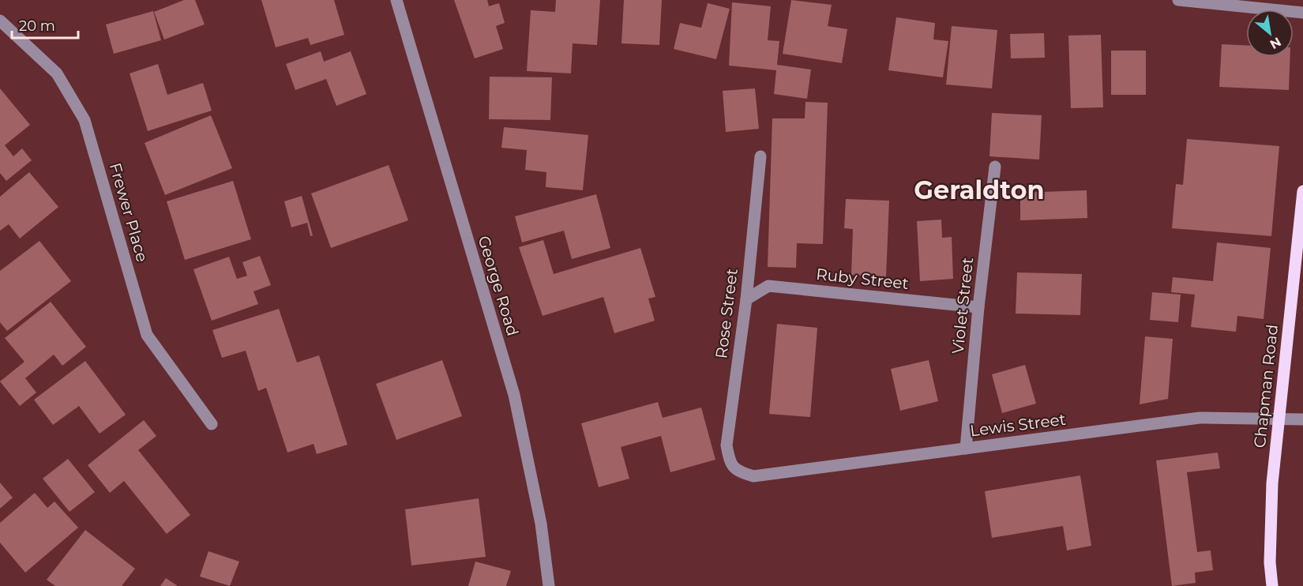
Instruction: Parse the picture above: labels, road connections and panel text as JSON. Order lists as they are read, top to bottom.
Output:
{
  "streets": {
    "main road": ["Chapman Road"],
    "street": [
      "Frewer Place",
      "Ruby Street",
      "George Road",
      "Violet Street",
      "Rose Street",
      "Lewis Street"
    ]
  },
  "crossings": [
    ["Ruby Street", "Violet Street"],
    ["Ruby Street", "Rose Street"],
    ["Violet Street", "Lewis Street"],
    ["Rose Street", "Lewis Street"],
    ["Chapman Road", "Lewis Street"]
  ],
  "districts": ["Geraldton"],
  "scale_bar": "20 m",
  "north": "bottom right"
}
